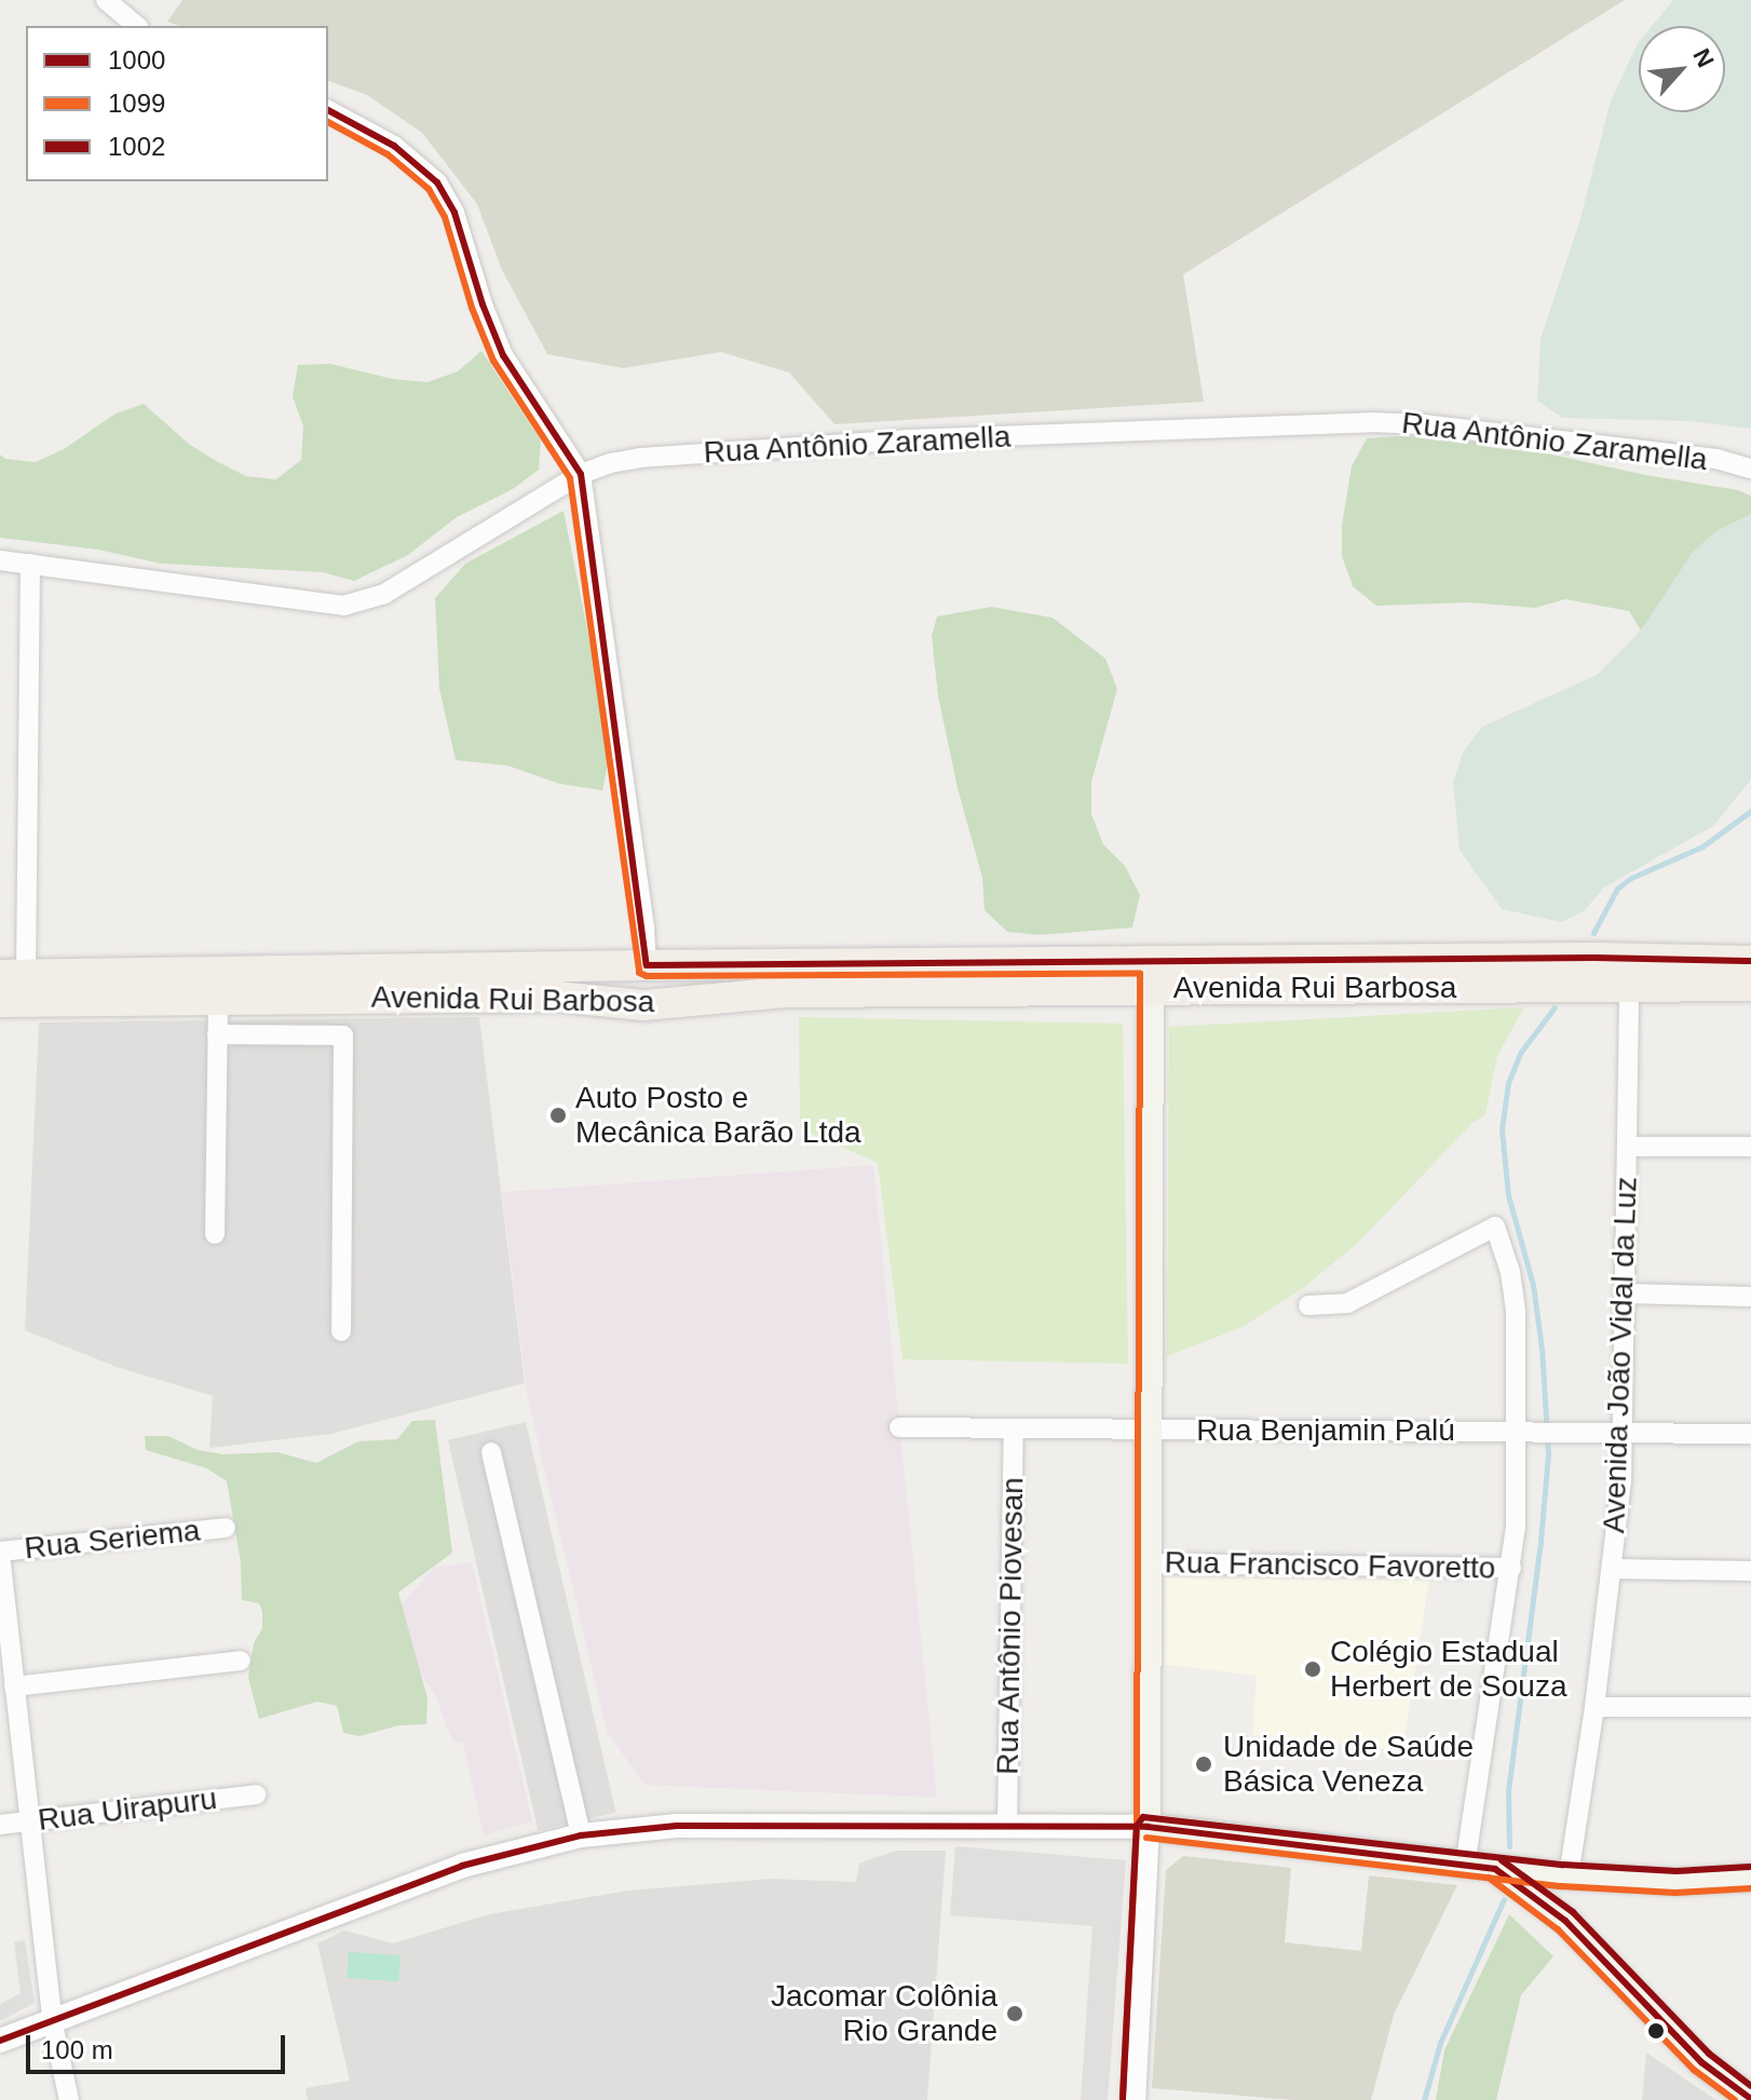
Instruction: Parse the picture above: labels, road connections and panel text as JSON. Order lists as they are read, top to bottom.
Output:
{
  "streets": {
    "main road": ["Avenida Rui Barbosa"],
    "street": [
      "Rua Antônio Zaramella",
      "Avenida João Vidal da Luz",
      "Rua Benjamin Palú",
      "Rua Seriema",
      "Rua Francisco Favoretto",
      "Rua Antônio Piovesan",
      "Rua Uirapuru"
    ]
  },
  "crossings": [
    ["Avenida Rui Barbosa", "Avenida João Vidal da Luz"],
    ["Avenida João Vidal da Luz", "Rua Benjamin Palú"],
    ["Rua Benjamin Palú", "Rua Antônio Piovesan"]
  ],
  "places": [
    "Auto Posto e Mecânica Barão Ltda",
    "Colégio Estadual Herbert de Souza",
    "Unidade de Saúde Básica Veneza",
    "Jacomar Colônia Rio Grande"
  ],
  "lines": ["transit line 1000", "transit line 1099", "transit line 1002"],
  "legend": ["1000", "1099", "1002"],
  "scale_bar": "100 m",
  "north": "top right"
}
